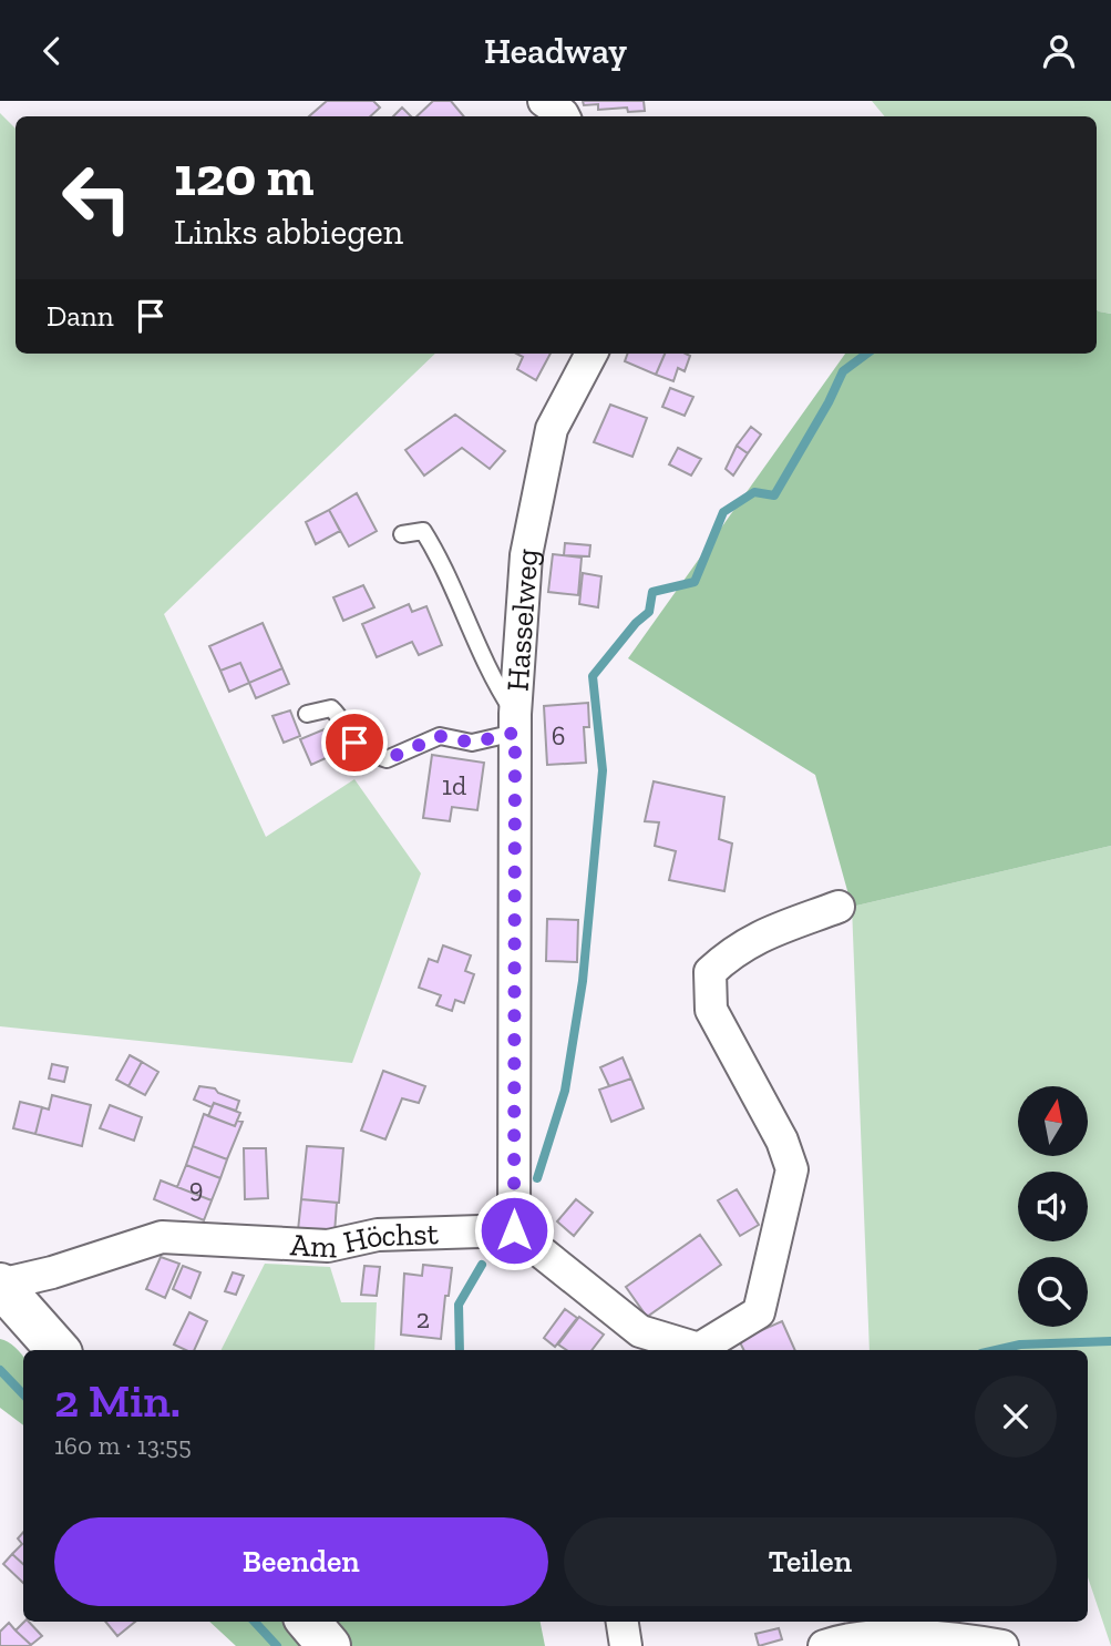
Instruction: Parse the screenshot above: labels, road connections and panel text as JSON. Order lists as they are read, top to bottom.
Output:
{
  "streets": {
    "street": ["Hasselweg", "Am Höchst"]
  },
  "crossings": [
    ["Hasselweg", "Am Höchst"]
  ],
  "house_numbers": [
    "6",
    "1d",
    "9",
    "2"
  ],
  "north": "top",
  "page": {
    "header": "Headway",
    "turn": ["120 m", "Links abbiegen"],
    "then": "Dann",
    "heading": ["2 Min.", "160 m · 13:55"],
    "buttons": ["Beenden", "Teilen"]
  }
}
